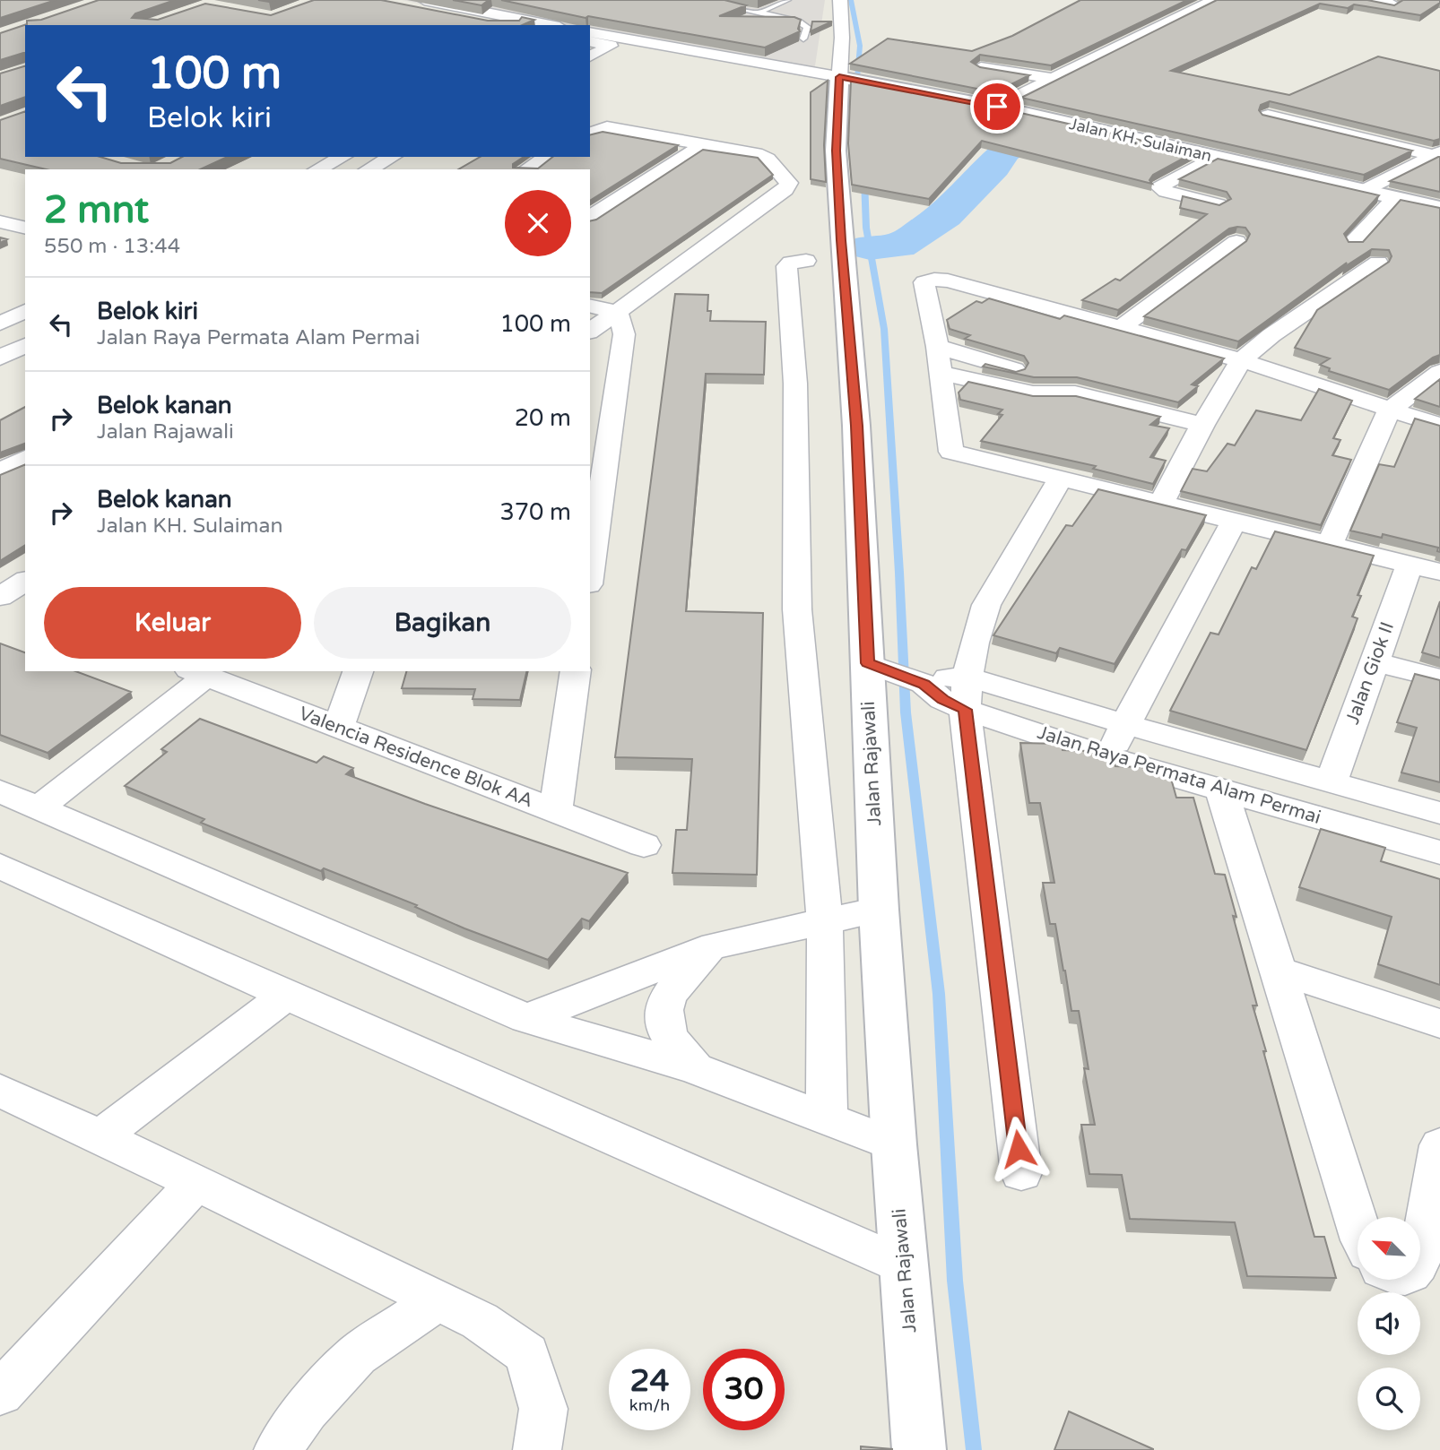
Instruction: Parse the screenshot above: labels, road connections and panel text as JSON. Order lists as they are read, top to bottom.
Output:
{
  "streets": {
    "street": [
      "Jalan KH. Sulaiman",
      "Jalan Giok II",
      "Valencia Residence Blok AA",
      "Jalan Rajawali",
      "Jalan Raya Permata Alam Permai"
    ]
  },
  "crossings": [
    ["Jalan KH. Sulaiman", "Jalan Rajawali"],
    ["Jalan Giok II", "Jalan Raya Permata Alam Permai"],
    ["Jalan Rajawali", "Jalan Raya Permata Alam Permai"]
  ],
  "north": "top left",
  "page": {
    "turn": ["100 m", "Belok kiri"],
    "heading": ["2 mnt", "550 m · 13:44"],
    "list": [
      {
        "name": "Belok kiri",
        "note": "Jalan Raya Permata Alam Permai",
        "value": "100 m"
      },
      {
        "name": "Belok kanan",
        "note": "Jalan Rajawali",
        "value": "20 m"
      },
      {
        "name": "Belok kanan",
        "note": "Jalan KH. Sulaiman",
        "value": "370 m"
      }
    ],
    "buttons": ["Keluar", "Bagikan"],
    "speed": "24 km/h",
    "limit": "30"
  }
}
